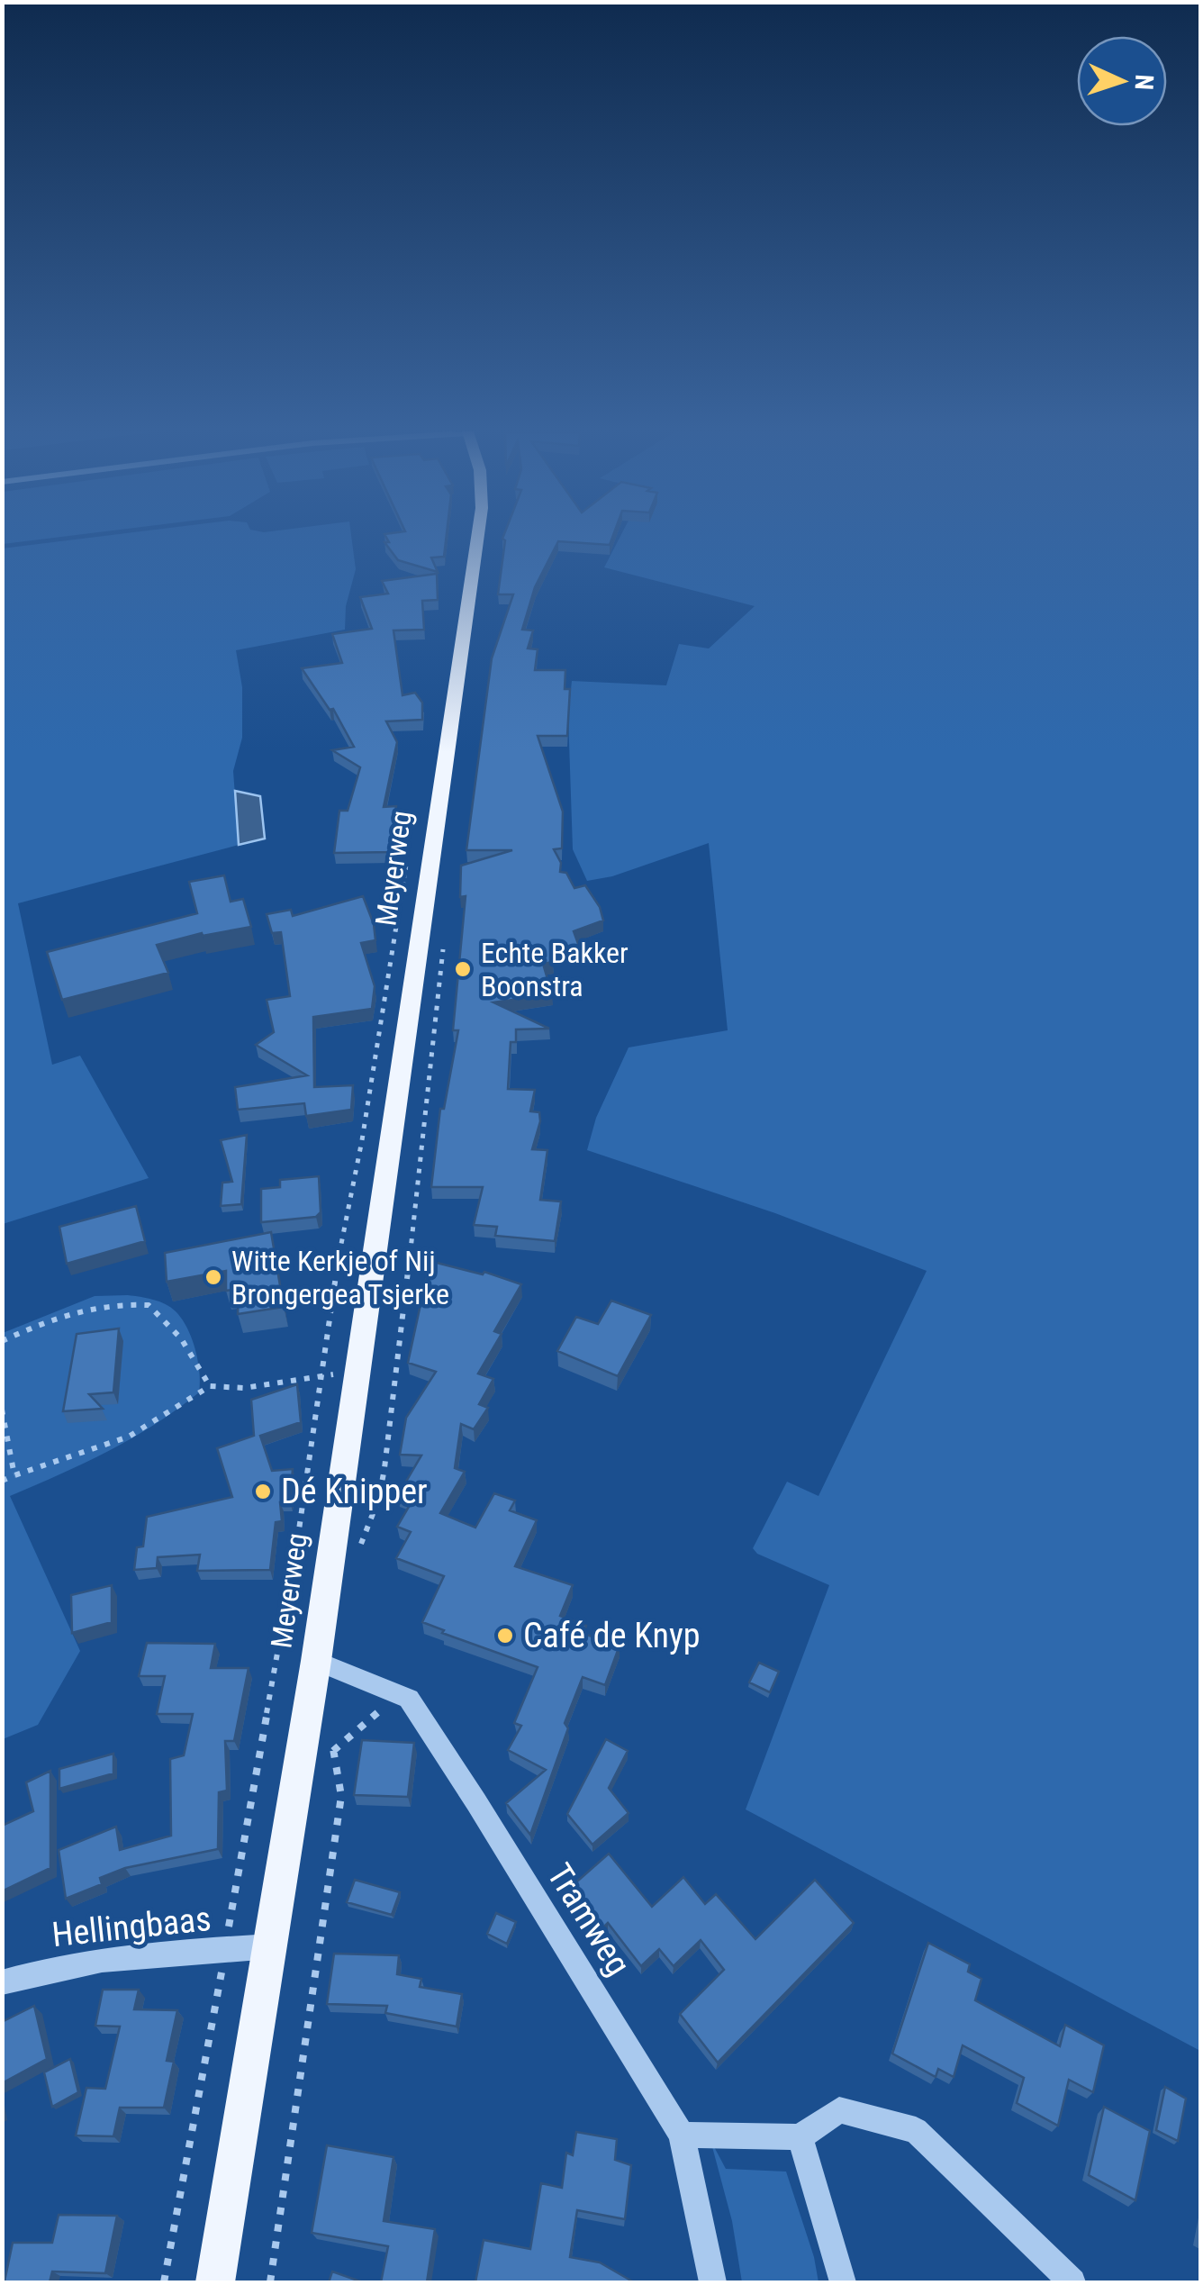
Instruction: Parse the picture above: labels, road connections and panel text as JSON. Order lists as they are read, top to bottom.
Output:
{
  "streets": {
    "main road": ["Meyerweg"],
    "street": ["Tramweg", "Hellingbaas"]
  },
  "crossings": [
    ["Meyerweg", "Tramweg"],
    ["Meyerweg", "Hellingbaas"]
  ],
  "places": [
    "Echte Bakker Boonstra",
    "Witte Kerkje of Nij Brongergea Tsjerke",
    "Dé Knipper",
    "Café de Knyp"
  ],
  "north": "right"
}
